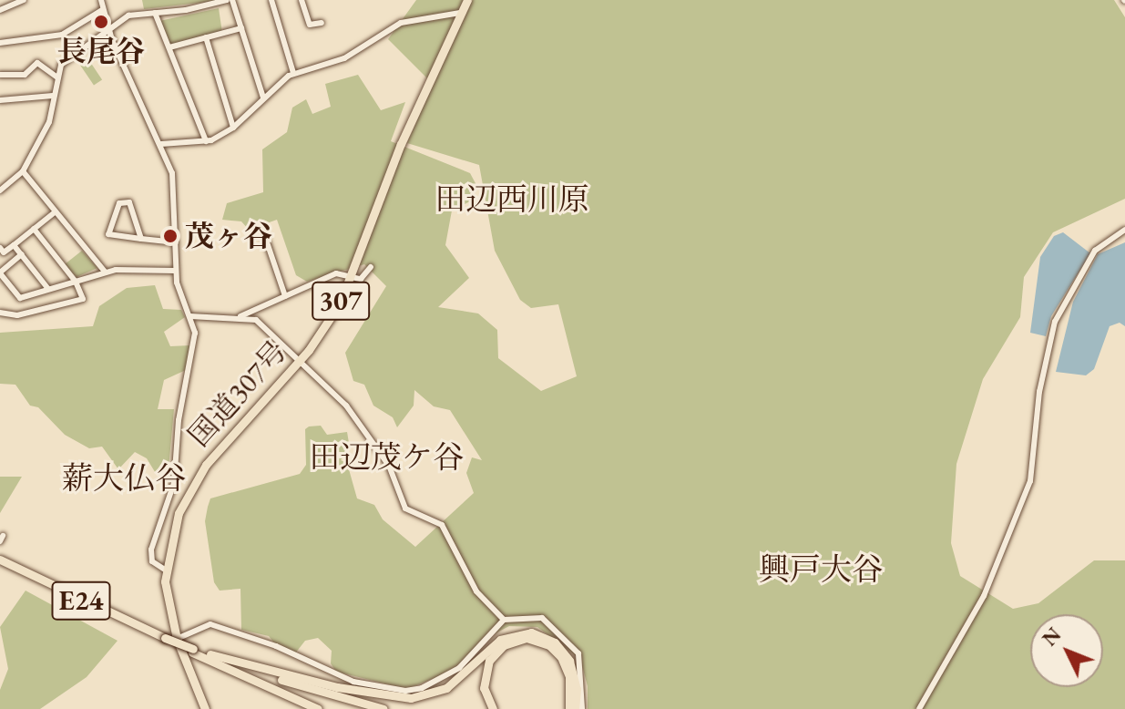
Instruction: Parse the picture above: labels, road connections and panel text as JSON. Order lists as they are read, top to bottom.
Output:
{
  "streets": {
    "highway": ["307", "国道307号", "E24"]
  },
  "districts": [
    "田辺西川原",
    "田辺茂ケ谷",
    "薪大仏谷",
    "興戸大谷"
  ],
  "places": ["長尾谷", "茂ヶ谷"],
  "north": "top left"
}
